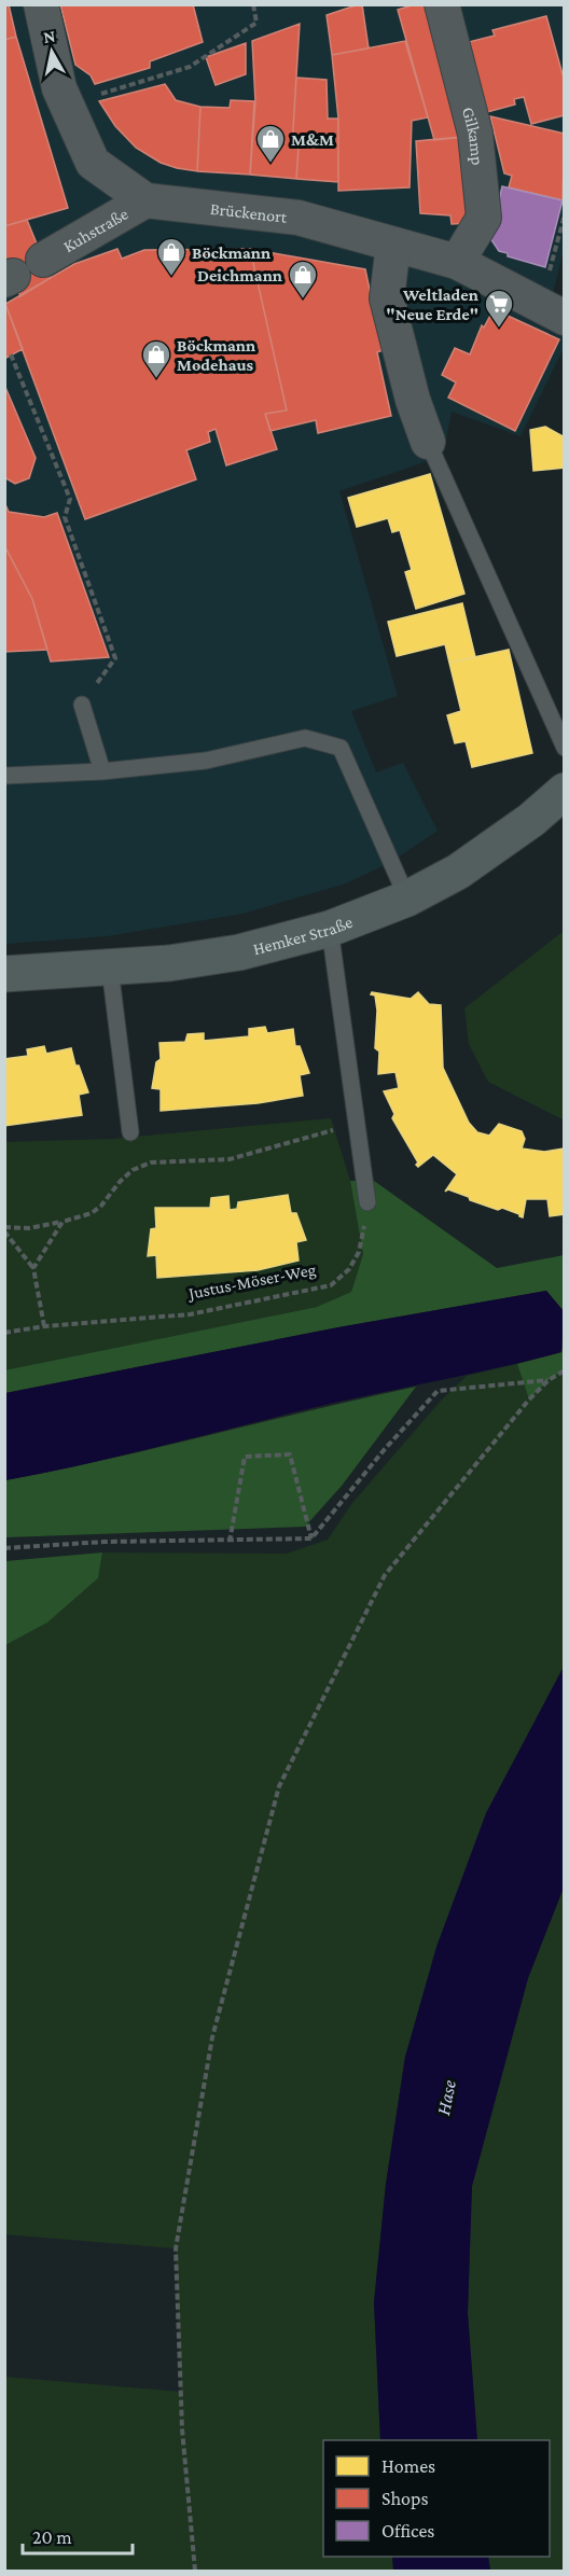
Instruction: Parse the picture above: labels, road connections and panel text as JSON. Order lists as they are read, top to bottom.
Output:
{
  "streets": {
    "main road": ["Hemker Straße"],
    "street": ["Gilkamp", "Brückenort", "Kuhstraße"],
    "path": ["Justus-Möser-Weg"]
  },
  "crossings": [
    ["Gilkamp", "Brückenort"],
    ["Brückenort", "Kuhstraße"]
  ],
  "water": ["Hase"],
  "places": {
    "shop": [
      "M&M",
      "Böckmann",
      "Deichmann",
      "Böckmann Modehaus"
    ],
    "supermarket": ["Weltladen \"Neue Erde\""]
  },
  "legend": ["Homes", "Shops", "Offices"],
  "scale_bar": "20 m",
  "north": "top"
}
